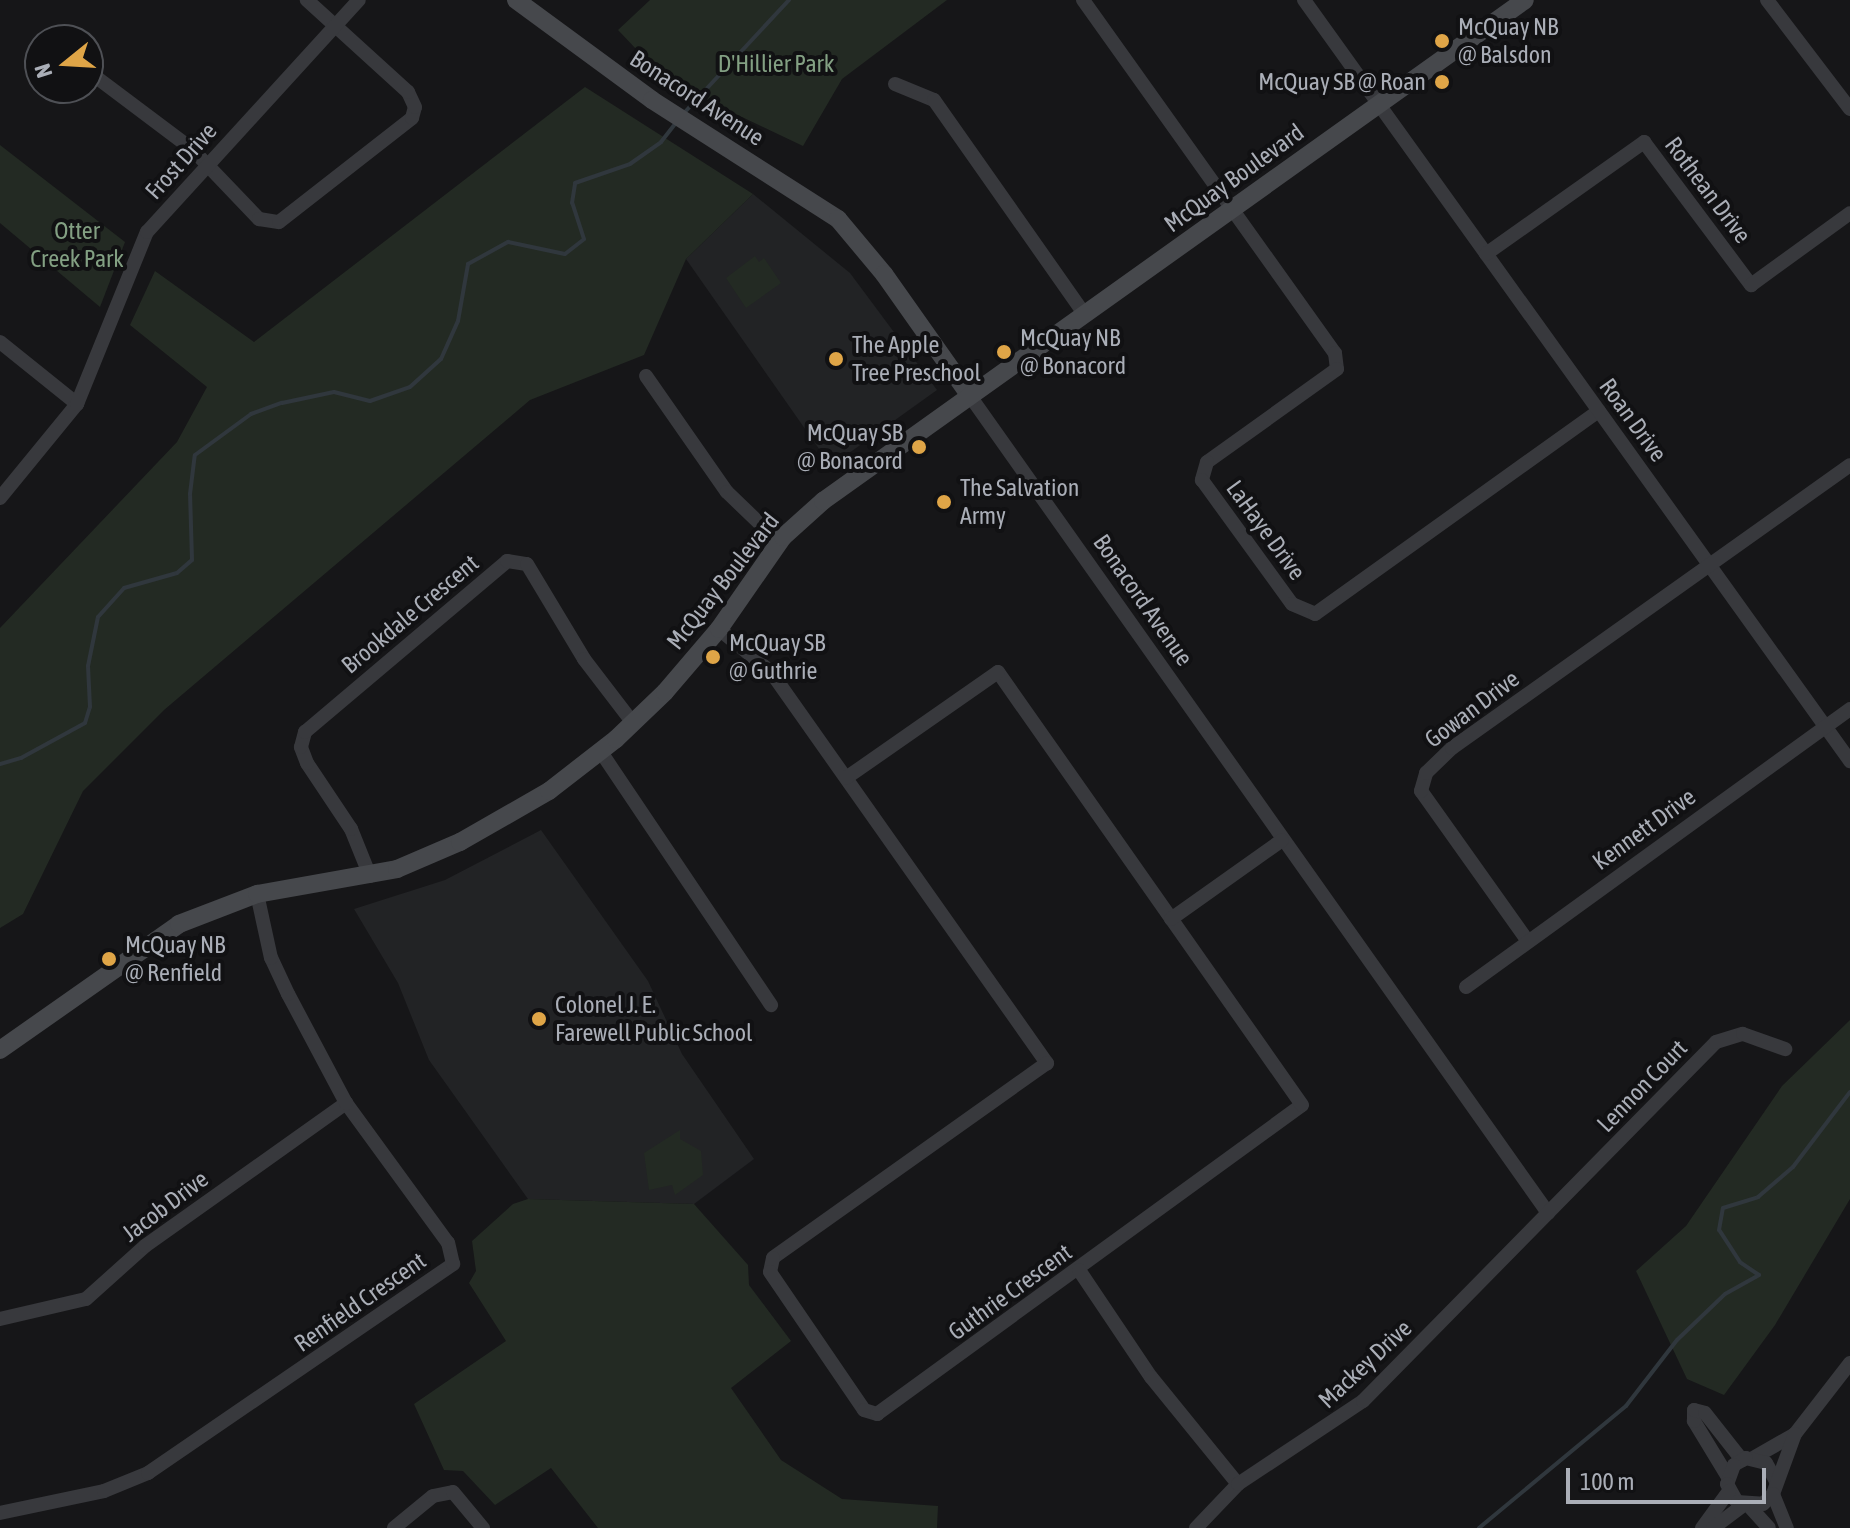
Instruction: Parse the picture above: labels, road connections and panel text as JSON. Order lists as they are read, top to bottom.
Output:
{
  "streets": {
    "street": [
      "Bonacord Avenue",
      "Frost Drive",
      "McQuay Boulevard",
      "Rothean Drive",
      "Roan Drive",
      "LaHaye Drive",
      "Brookdale Crescent",
      "Gowan Drive",
      "Kennett Drive",
      "Lennon Court",
      "Jacob Drive",
      "Guthrie Crescent",
      "Renfield Crescent",
      "Mackey Drive"
    ]
  },
  "crossings": [
    ["Bonacord Avenue", "McQuay Boulevard"],
    ["Bonacord Avenue", "Lennon Court"],
    ["Bonacord Avenue", "Mackey Drive"],
    ["McQuay Boulevard", "Roan Drive"],
    ["McQuay Boulevard", "LaHaye Drive"],
    ["McQuay Boulevard", "Brookdale Crescent"],
    ["McQuay Boulevard", "Guthrie Crescent"],
    ["McQuay Boulevard", "Renfield Crescent"],
    ["Rothean Drive", "Roan Drive"],
    ["Roan Drive", "LaHaye Drive"],
    ["Roan Drive", "Gowan Drive"],
    ["Roan Drive", "Kennett Drive"],
    ["Gowan Drive", "Kennett Drive"],
    ["Lennon Court", "Mackey Drive"],
    ["Jacob Drive", "Renfield Crescent"]
  ],
  "parks": ["D'Hillier Park", "Otter Creek Park"],
  "places": [
    "McQuay NB @ Balsdon",
    "McQuay SB @ Roan",
    "McQuay NB @ Bonacord",
    "The Apple Tree Preschool",
    "McQuay SB @ Bonacord",
    "The Salvation Army",
    "McQuay SB @ Guthrie",
    "McQuay NB @ Renfield",
    "Colonel J. E. Farewell Public School"
  ],
  "scale_bar": "100 m",
  "north": "left"
}
